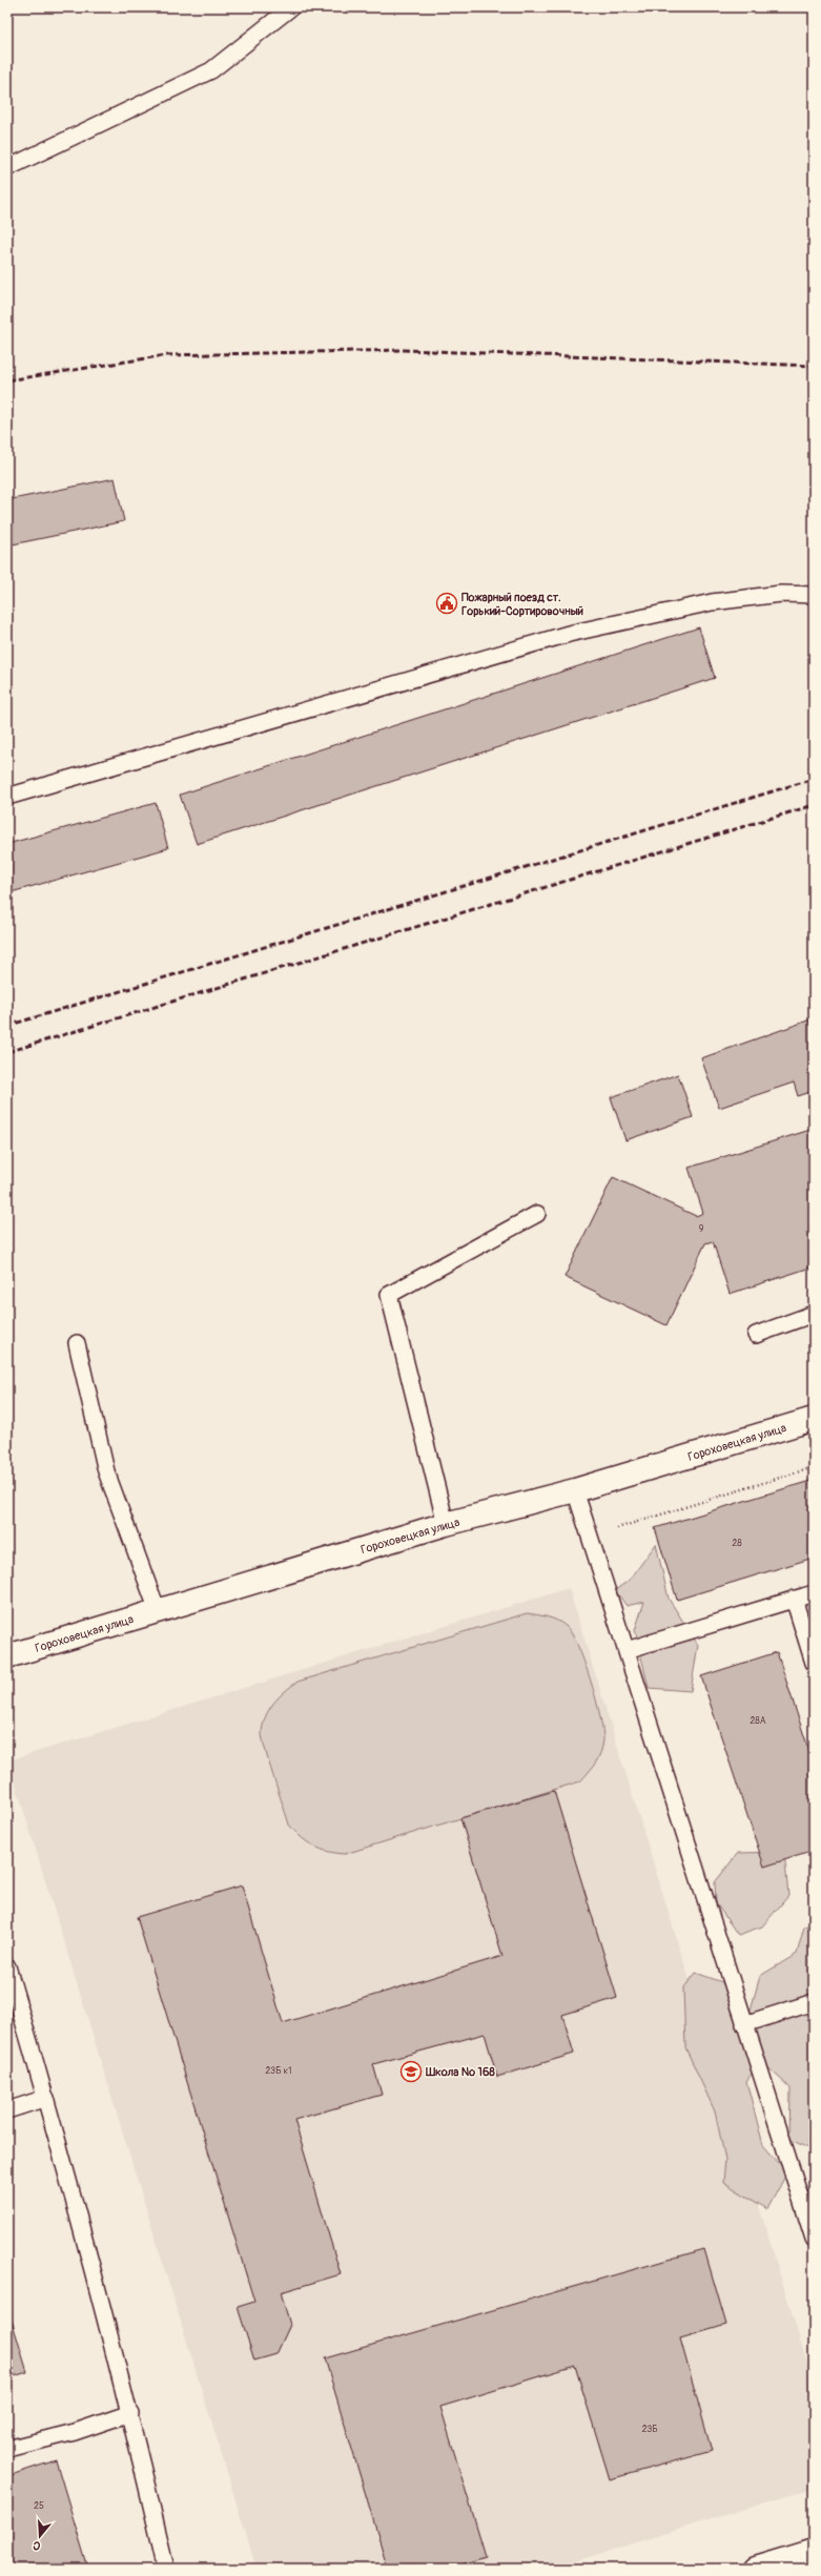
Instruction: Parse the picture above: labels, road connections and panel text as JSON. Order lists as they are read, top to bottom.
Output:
{
  "streets": {
    "street": ["Гороховецкая улица"]
  },
  "places": {
    "public building": ["Пожарный поезд ст. Горький-Сортировочный"],
    "school or university": ["Школа № 168"]
  },
  "house_numbers": [
    "9",
    "28",
    "28А",
    "23Б к1",
    "23Б",
    "25"
  ],
  "north": "bottom"
}
